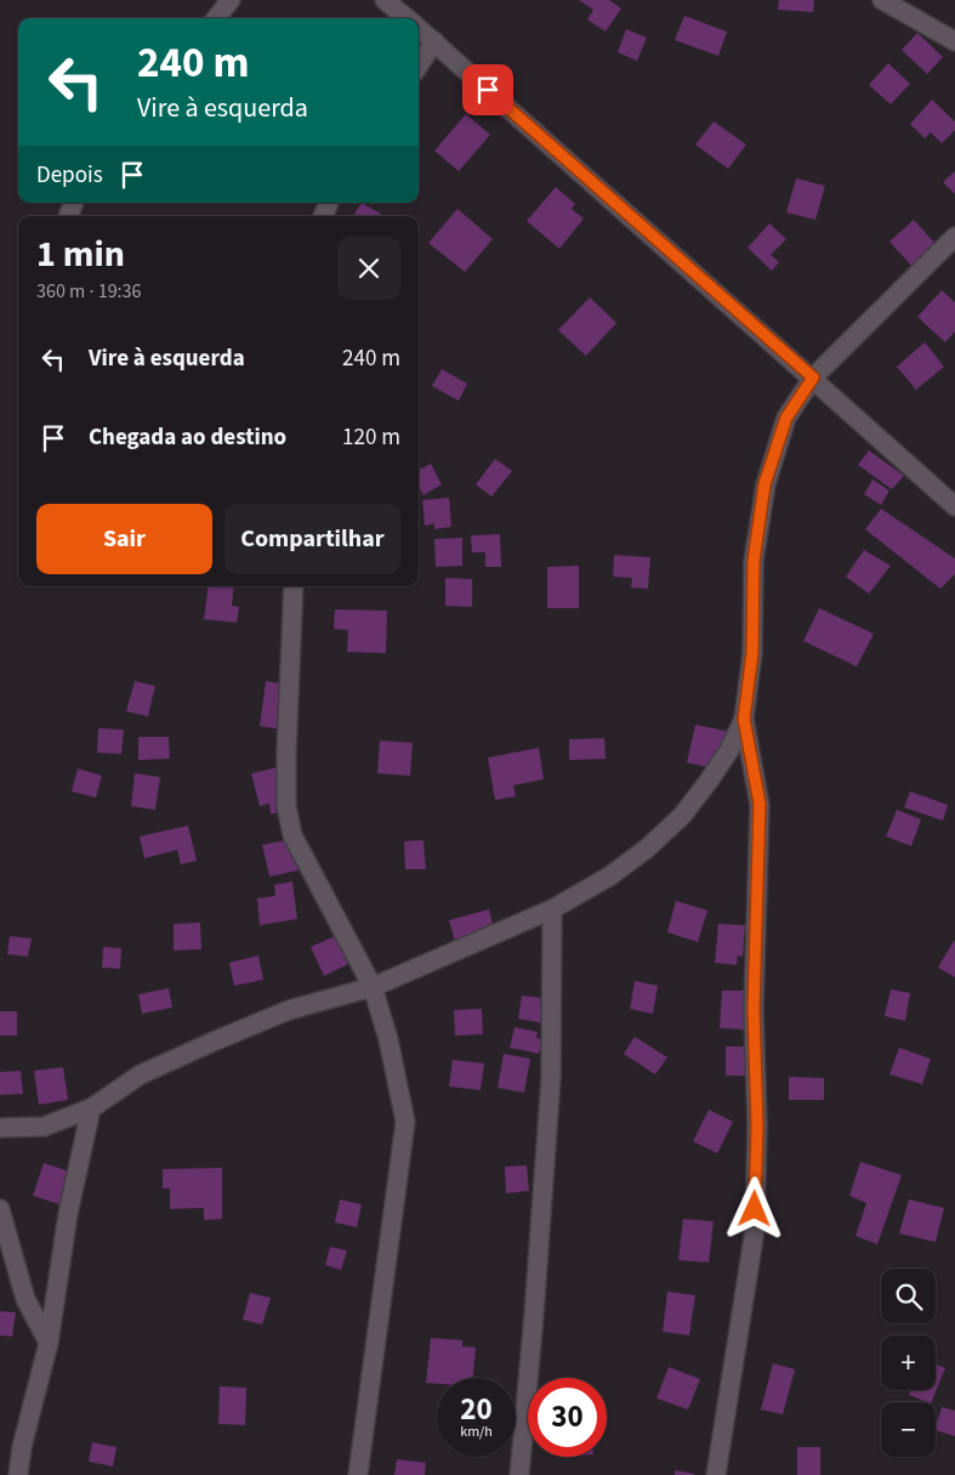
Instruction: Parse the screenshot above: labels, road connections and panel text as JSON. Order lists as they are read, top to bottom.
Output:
{
  "page": {
    "turn": ["240 m", "Vire à esquerda"],
    "then": "Depois",
    "heading": ["1 min", "360 m · 19:36"],
    "list": [
      {
        "name": "Vire à esquerda",
        "value": "240 m"
      },
      {
        "name": "Chegada ao destino",
        "value": "120 m"
      }
    ],
    "buttons": ["Sair", "Compartilhar"],
    "map_buttons": ["+", "−"],
    "speed": "20 km/h",
    "limit": "30"
  }
}
